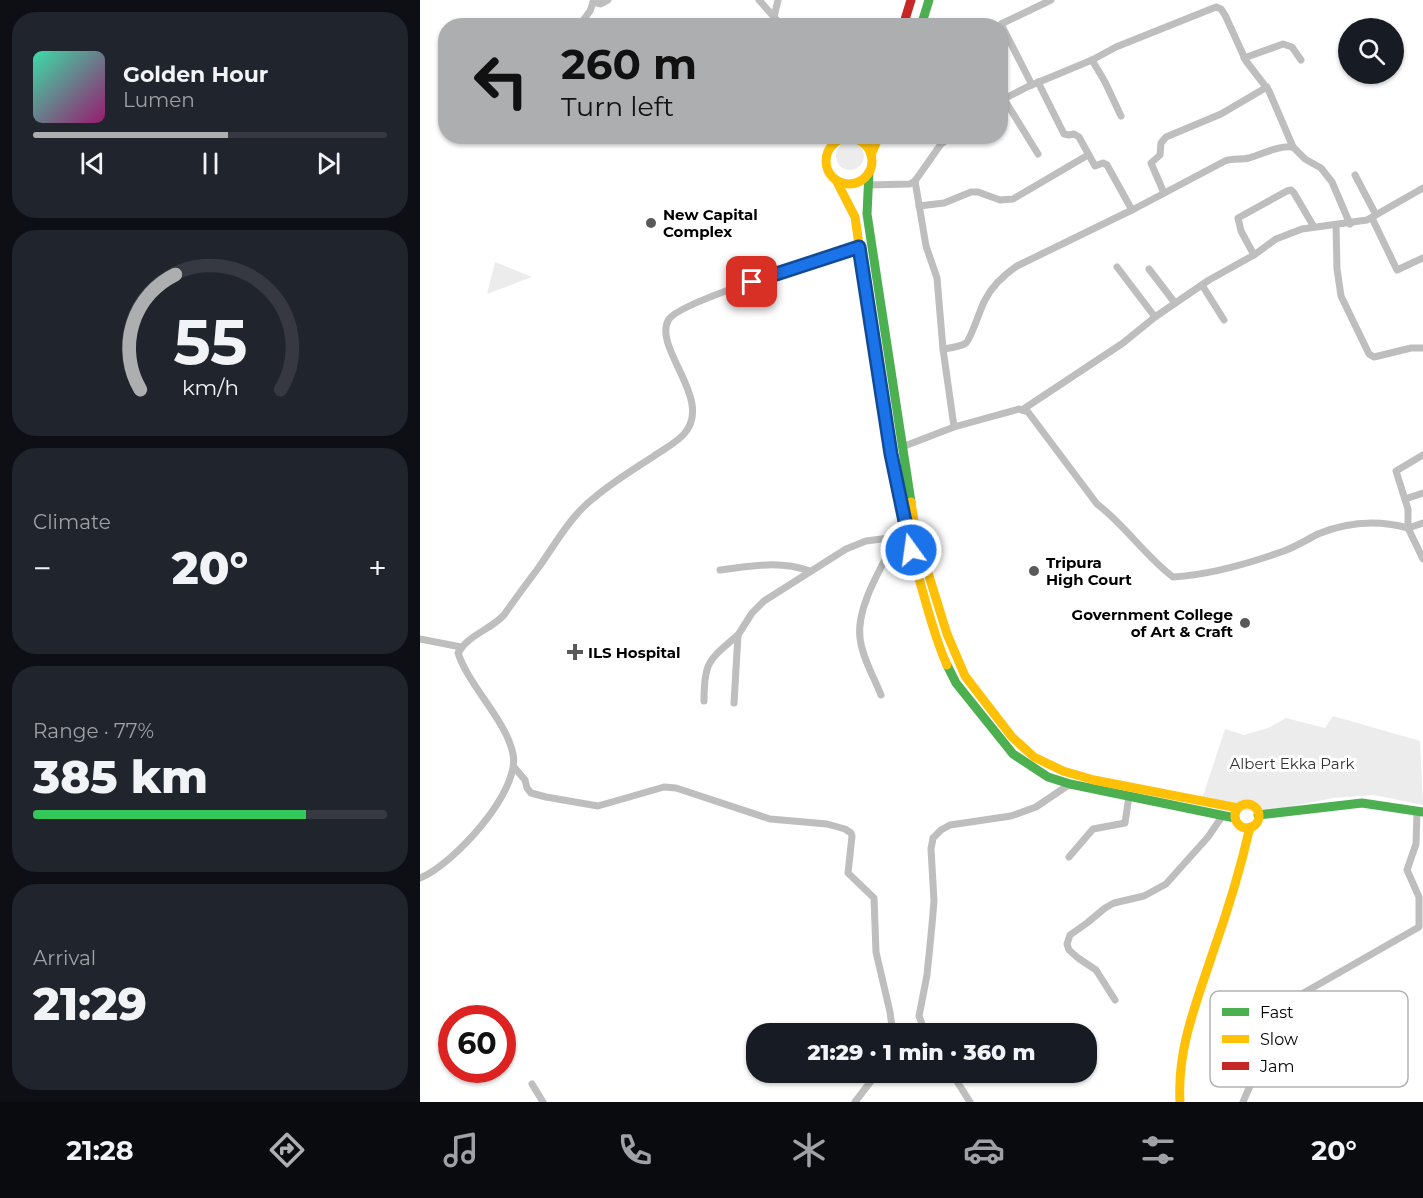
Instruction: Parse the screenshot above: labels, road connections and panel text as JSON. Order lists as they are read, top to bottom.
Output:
{
  "parks": ["Albert Ekka Park"],
  "places": {
    "other": ["New Capital Complex", "Tripura High Court", "Government College of Art & Craft"],
    "health": ["ILS Hospital"]
  },
  "legend": ["Fast", "Slow", "Jam"],
  "page": {
    "turn": ["260 m", "Turn left"],
    "song": ["Golden Hour", "Lumen"],
    "tile": [
      "Climate",
      ["Range · 77%", "385 km"],
      ["Arrival", "21:29"]
    ],
    "heat": ["−", "20°", "+"],
    "limit": "60",
    "trip": "21:29 · 1 min · 360 m",
    "tabs": ["21:28", "20°"],
    "gauge": ["55", "km/h"]
  }
}
